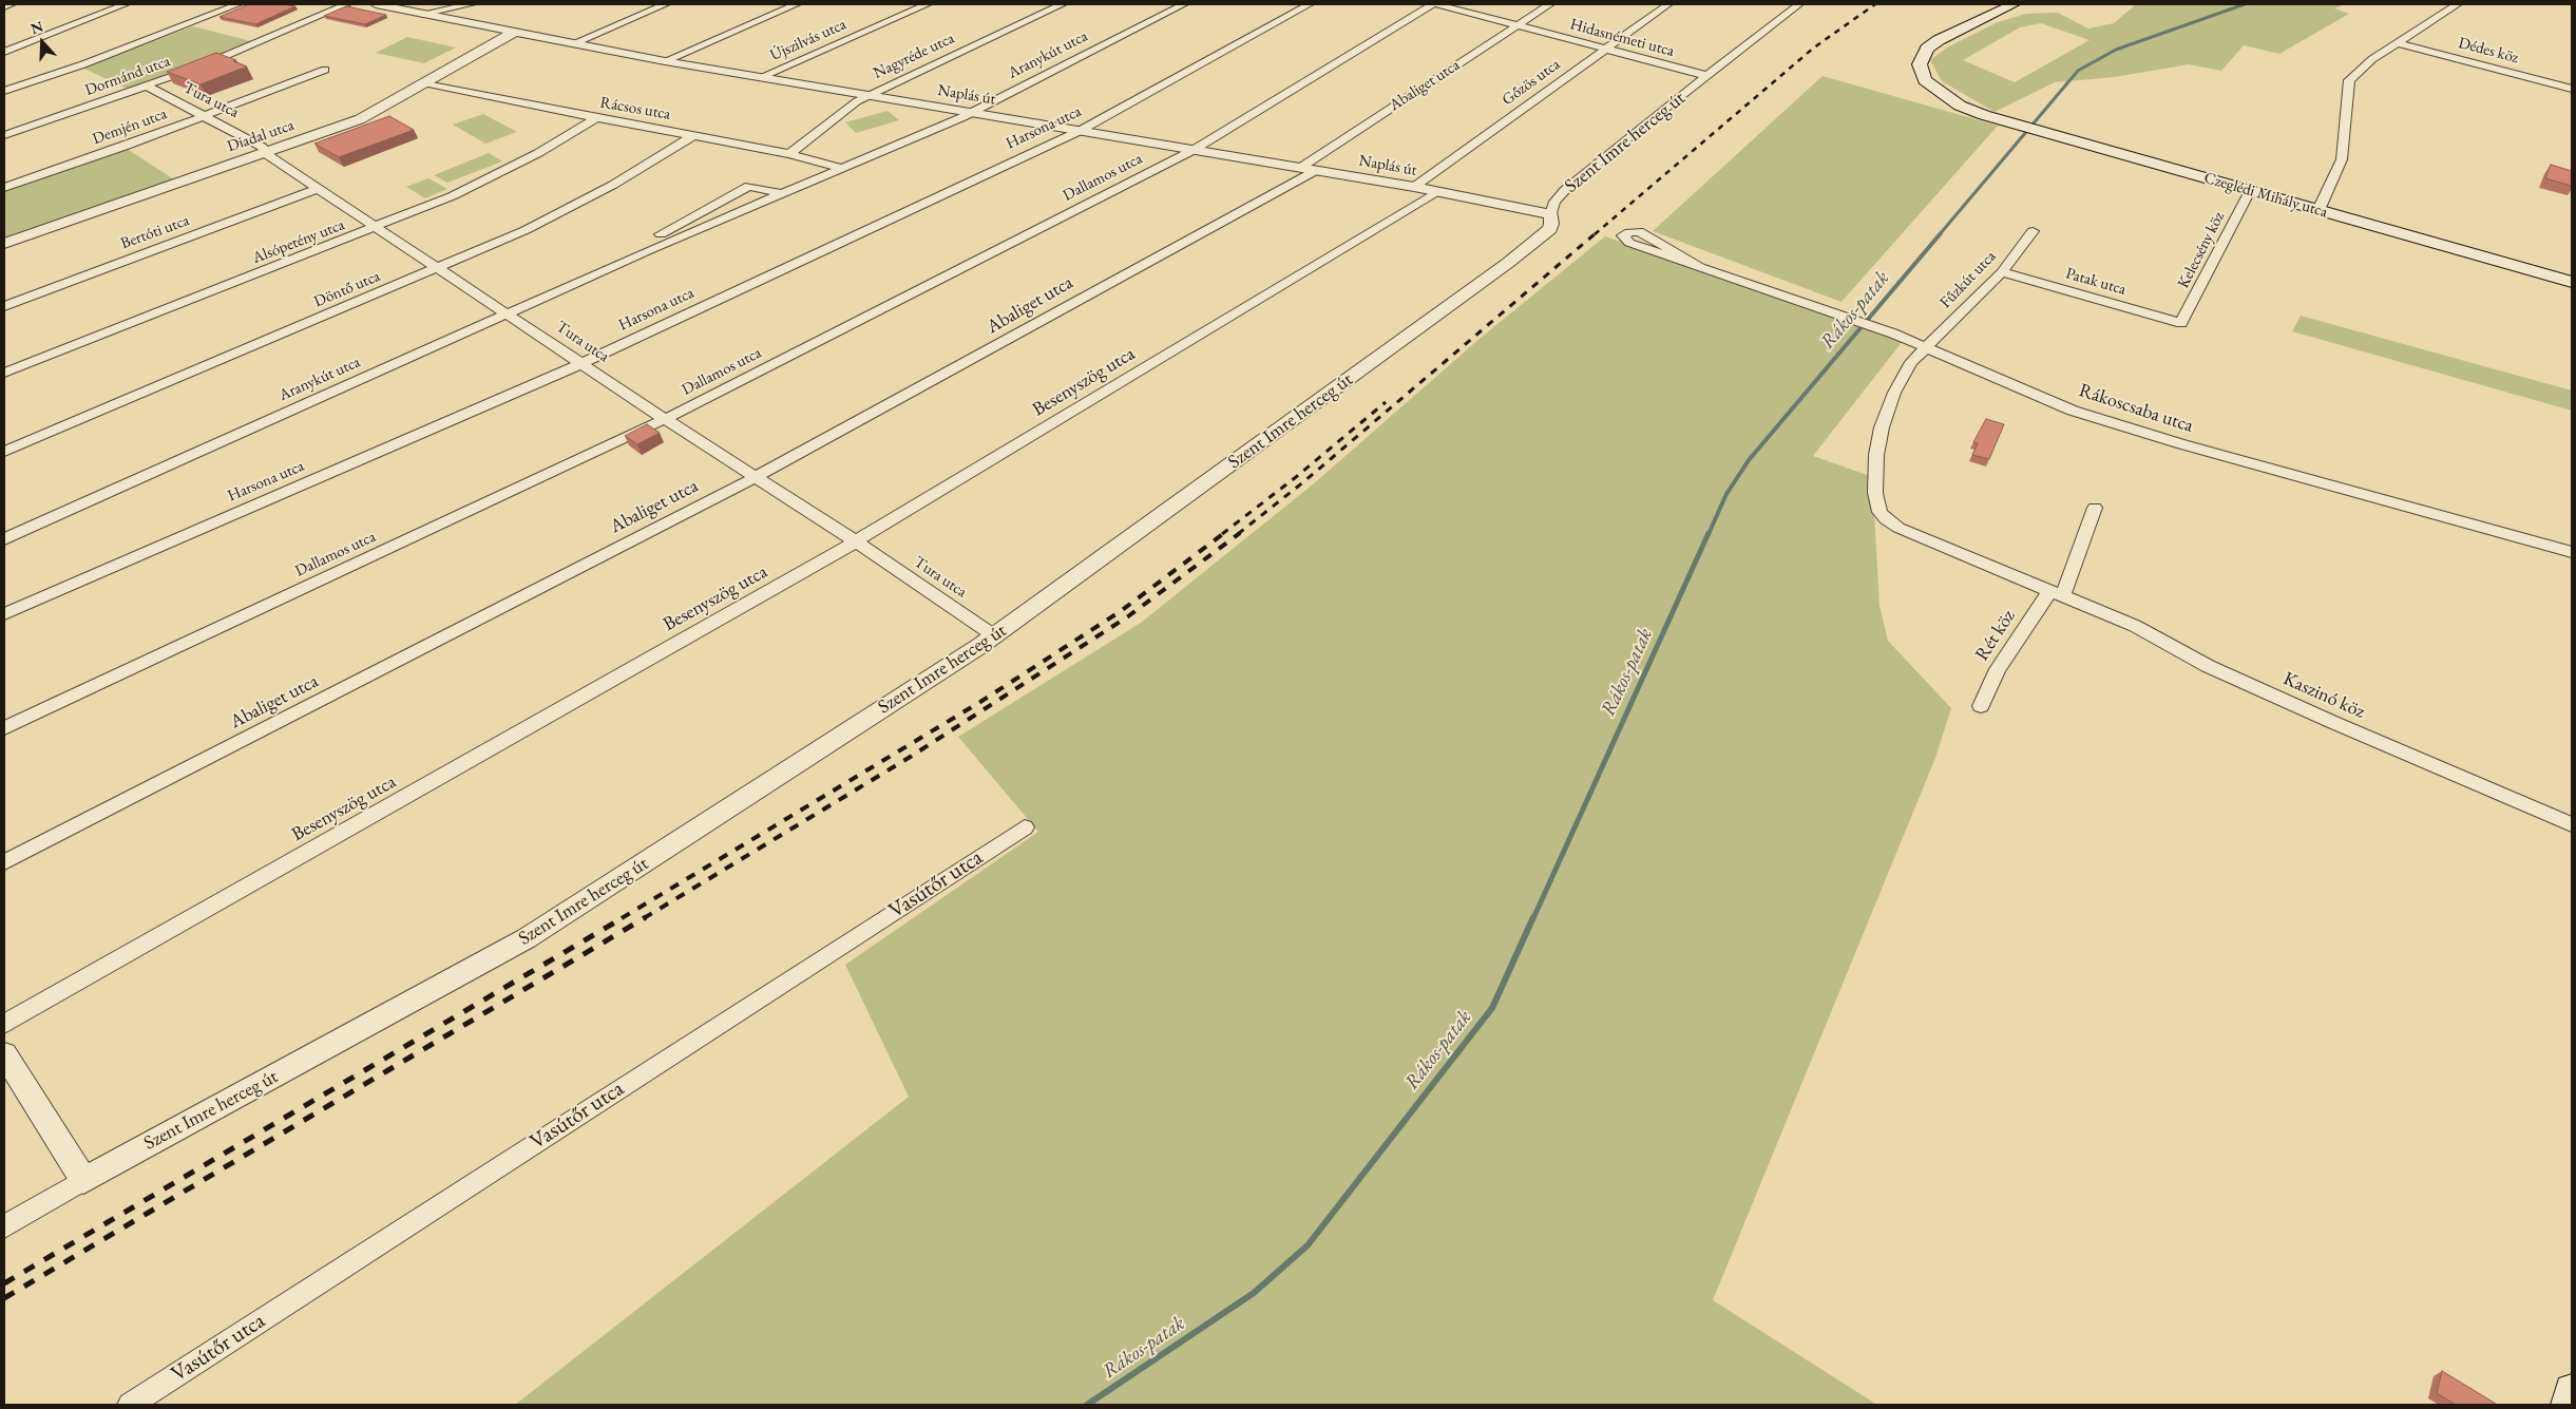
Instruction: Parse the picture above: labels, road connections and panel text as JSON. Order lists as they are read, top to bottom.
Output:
{
  "streets": {
    "main road": ["Czeglédi Mihály utca"],
    "street": [
      "Hidasnémeti utca",
      "Újszilvás utca",
      "Dédes köz",
      "Aranykút utca",
      "Nagyréde utca",
      "Dormánd utca",
      "Gőzös utca",
      "Abaliget utca",
      "Naplás út",
      "Tura utca",
      "Rácsos utca",
      "Demjén utca",
      "Harsona utca",
      "Diadal utca",
      "Szent Imre herceg út",
      "Dallamos utca",
      "Bertóti utca",
      "Alsópetény utca",
      "Kelecsény köz",
      "Fűzkút utca",
      "Patak utca",
      "Döntő utca",
      "Besenyszög utca",
      "Rákoscsaba utca",
      "Rét köz",
      "Kaszinó köz",
      "Vasútőr utca"
    ]
  },
  "crossings": [
    ["Hidasnémeti utca", "Gőzös utca"],
    ["Hidasnémeti utca", "Abaliget utca"],
    ["Hidasnémeti utca", "Szent Imre herceg út"],
    ["Hidasnémeti utca", "Dallamos utca"],
    ["Újszilvás utca", "Naplás út"],
    ["Aranykút utca", "Naplás út"],
    ["Aranykút utca", "Tura utca"],
    ["Aranykút utca", "Rácsos utca"],
    ["Nagyréde utca", "Naplás út"],
    ["Nagyréde utca", "Rácsos utca"],
    ["Dormánd utca", "Tura utca"],
    ["Gőzös utca", "Naplás út"],
    ["Abaliget utca", "Naplás út"],
    ["Abaliget utca", "Tura utca"],
    ["Naplás út", "Harsona utca"],
    ["Naplás út", "Diadal utca"],
    ["Naplás út", "Szent Imre herceg út"],
    ["Naplás út", "Dallamos utca"],
    ["Naplás út", "Besenyszög utca"],
    ["Tura utca", "Demjén utca"],
    ["Tura utca", "Harsona utca"],
    ["Tura utca", "Diadal utca"],
    ["Tura utca", "Szent Imre herceg út"],
    ["Tura utca", "Dallamos utca"],
    ["Tura utca", "Bertóti utca"],
    ["Tura utca", "Alsópetény utca"],
    ["Tura utca", "Döntő utca"],
    ["Tura utca", "Besenyszög utca"],
    ["Rácsos utca", "Diadal utca"],
    ["Rácsos utca", "Alsópetény utca"],
    ["Rácsos utca", "Döntő utca"],
    ["Czeglédi Mihály utca", "Kelecsény köz"],
    ["Kelecsény köz", "Patak utca"],
    ["Fűzkút utca", "Patak utca"],
    ["Fűzkút utca", "Rákoscsaba utca"],
    ["Fűzkút utca", "Kaszinó köz"],
    ["Rákoscsaba utca", "Kaszinó köz"],
    ["Rét köz", "Kaszinó köz"]
  ],
  "water": ["Rákos-patak"],
  "north": "top"
}
